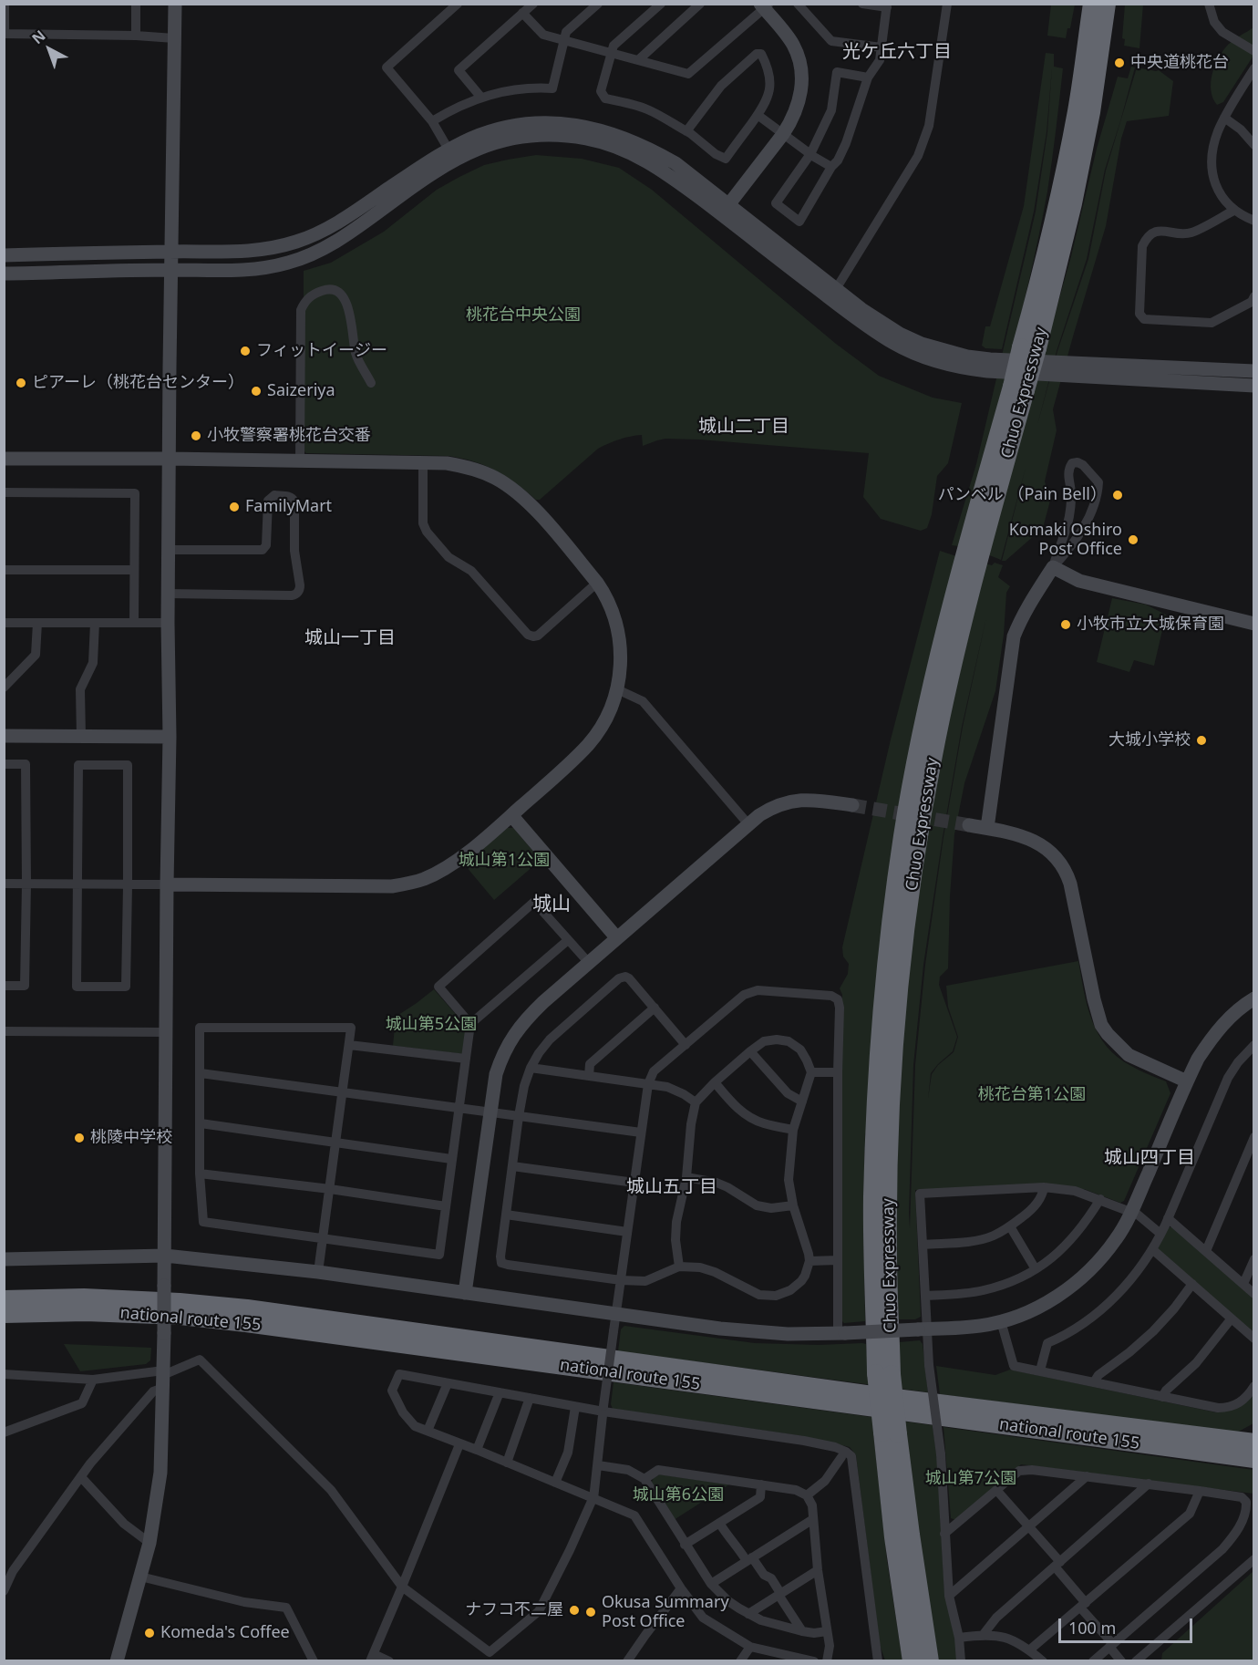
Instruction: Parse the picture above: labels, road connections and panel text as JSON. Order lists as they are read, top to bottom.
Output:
{
  "streets": {
    "highway": ["Chuo Expressway", "national route 155"]
  },
  "districts": [
    "光ケ丘六丁目",
    "城山二丁目",
    "城山一丁目",
    "城山",
    "城山四丁目",
    "城山五丁目"
  ],
  "parks": [
    "桃花台中央公園",
    "城山第1公園",
    "城山第5公園",
    "桃花台第1公園",
    "城山第7公園",
    "城山第6公園"
  ],
  "places": [
    "中央道桃花台",
    "フィットイージー",
    "ピアーレ（桃花台センター）",
    "Saizeriya",
    "小牧警察署桃花台交番",
    "パンベル （Pain Bell）",
    "FamilyMart",
    "Komaki Oshiro Post Office",
    "小牧市立大城保育園",
    "大城小学校",
    "桃陵中学校",
    "ナフコ不二屋",
    "Okusa Summary Post Office",
    "Komeda's Coffee"
  ],
  "scale_bar": "100 m",
  "north": "top left"
}
